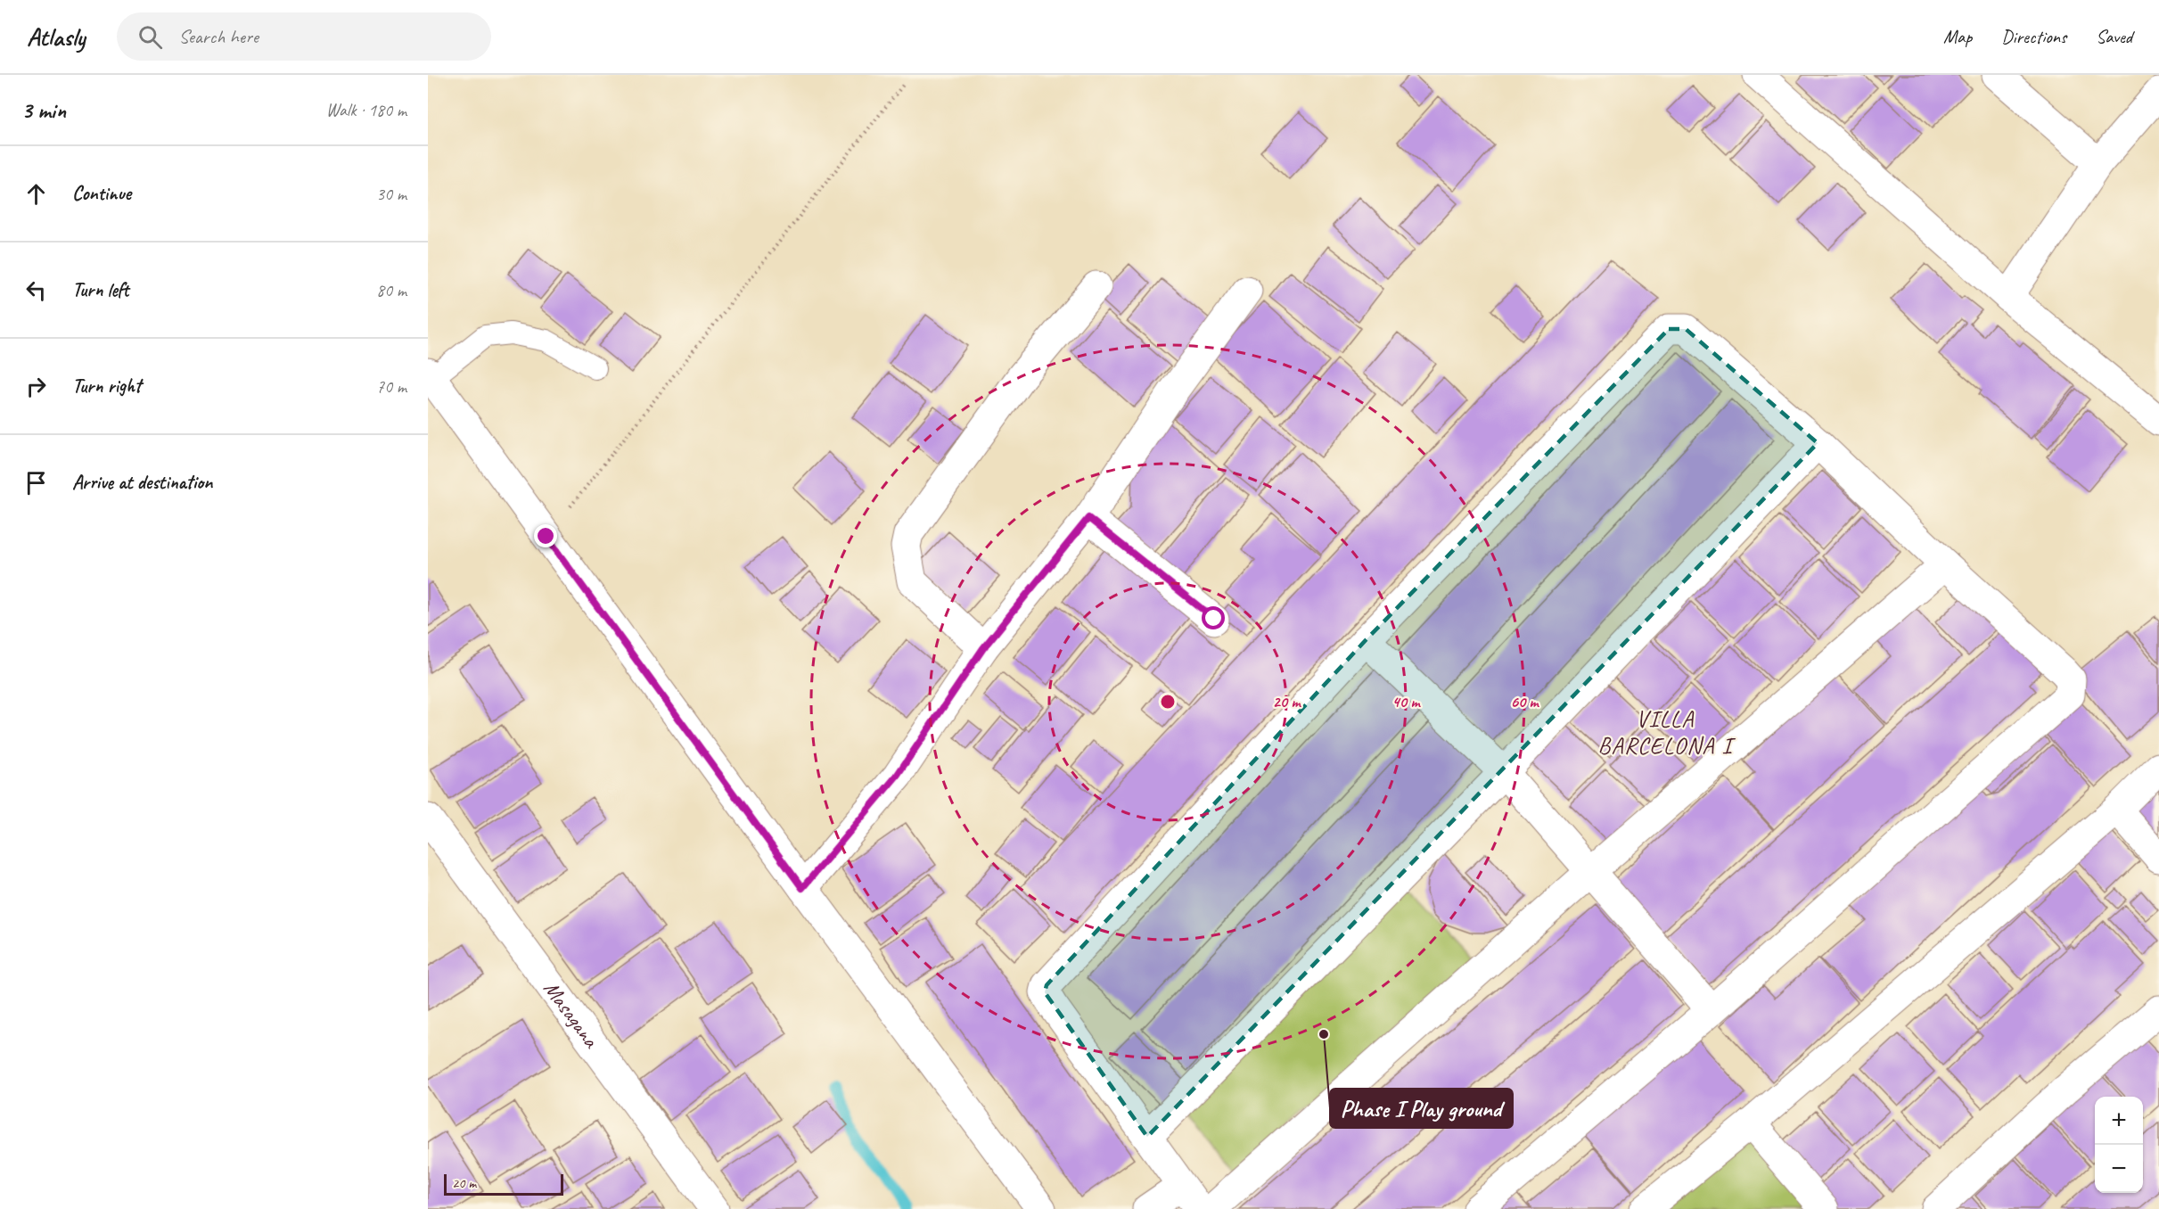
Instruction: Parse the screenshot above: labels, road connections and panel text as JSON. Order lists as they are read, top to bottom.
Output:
{
  "streets": {
    "street": ["Masagana"]
  },
  "districts": ["VILLA BARCELONA I"],
  "places": ["Phase I Play ground"],
  "scale_bar": "20 m",
  "page": {
    "header": "Atlasly",
    "search": "Search here",
    "nav": ["Map", "Directions", "Saved"],
    "heading": ["3 min", "Walk · 180 m"],
    "list": [
      ["Continue", "30 m"],
      ["Turn left", "80 m"],
      ["Turn right", "70 m"],
      "Arrive at destination"
    ],
    "map_buttons": ["+", "−"],
    "scale": "20 m"
  },
  "rings": ["20 m", "40 m", "60 m"]
}
